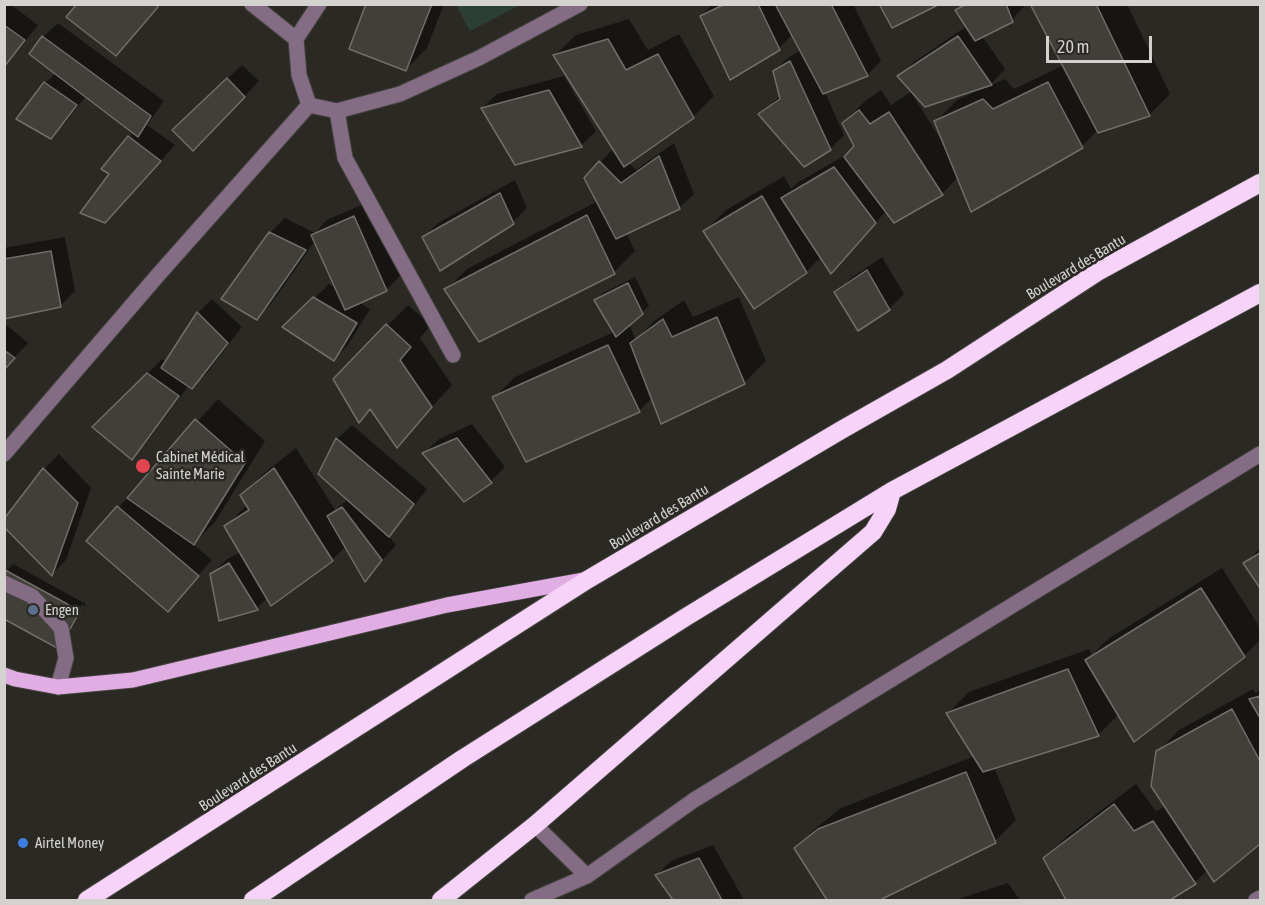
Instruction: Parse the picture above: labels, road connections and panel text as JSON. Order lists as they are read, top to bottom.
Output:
{
  "streets": {
    "highway": ["Boulevard des Bantu"]
  },
  "places": ["Cabinet Médical Sainte Marie", "Engen", "Airtel Money"],
  "scale_bar": "20 m"
}
